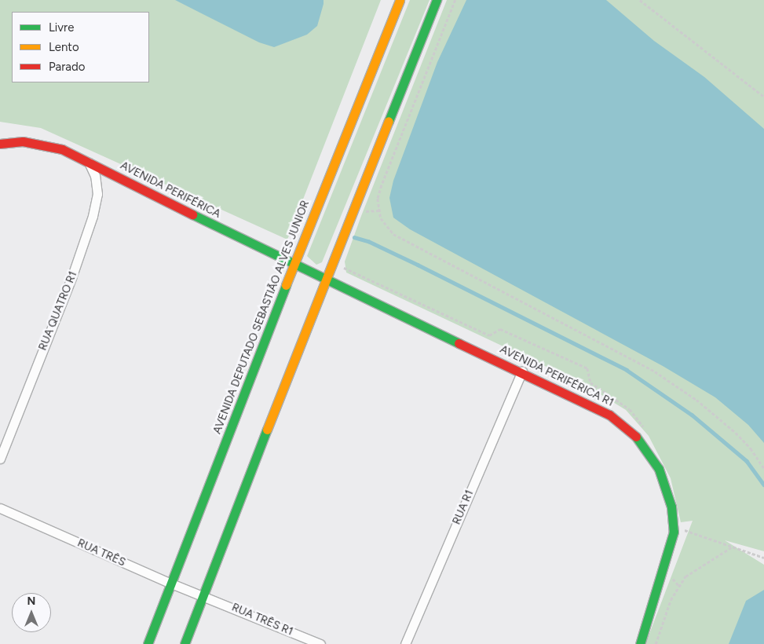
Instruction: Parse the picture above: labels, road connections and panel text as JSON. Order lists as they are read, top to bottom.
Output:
{
  "streets": {
    "street": [
      "AVENIDA PERIFÉRICA",
      "RUA QUATRO R1",
      "AVENIDA DEPUTADO SEBASTIÃO ALVES JUNIOR",
      "AVENIDA PERIFÉRICA R1",
      "RUA R1",
      "RUA TRÊS",
      "RUA TRÊS R1"
    ]
  },
  "crossings": [
    ["AVENIDA PERIFÉRICA", "RUA QUATRO R1"],
    ["AVENIDA PERIFÉRICA", "AVENIDA DEPUTADO SEBASTIÃO ALVES JUNIOR"],
    ["AVENIDA PERIFÉRICA", "AVENIDA PERIFÉRICA R1"],
    ["AVENIDA DEPUTADO SEBASTIÃO ALVES JUNIOR", "RUA TRÊS"],
    ["AVENIDA PERIFÉRICA R1", "RUA R1"],
    ["RUA TRÊS", "RUA TRÊS R1"]
  ],
  "legend": ["Livre", "Lento", "Parado"],
  "north": "top"
}
